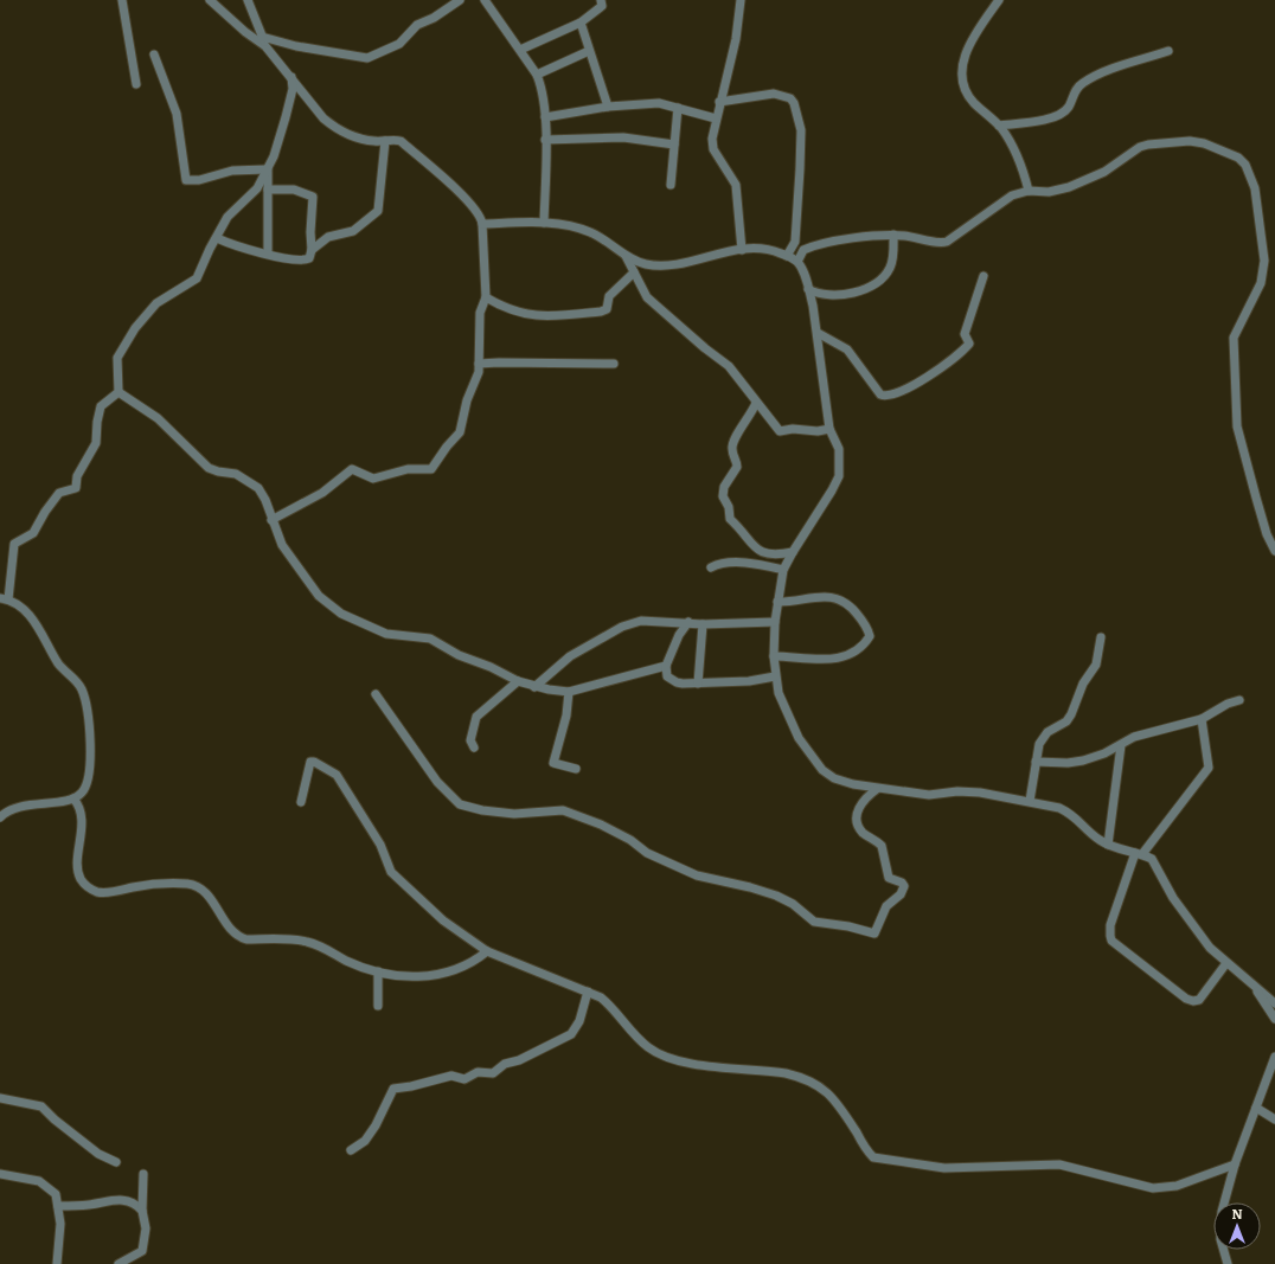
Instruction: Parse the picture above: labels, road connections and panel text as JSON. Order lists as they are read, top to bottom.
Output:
{
  "north": "top"
}
